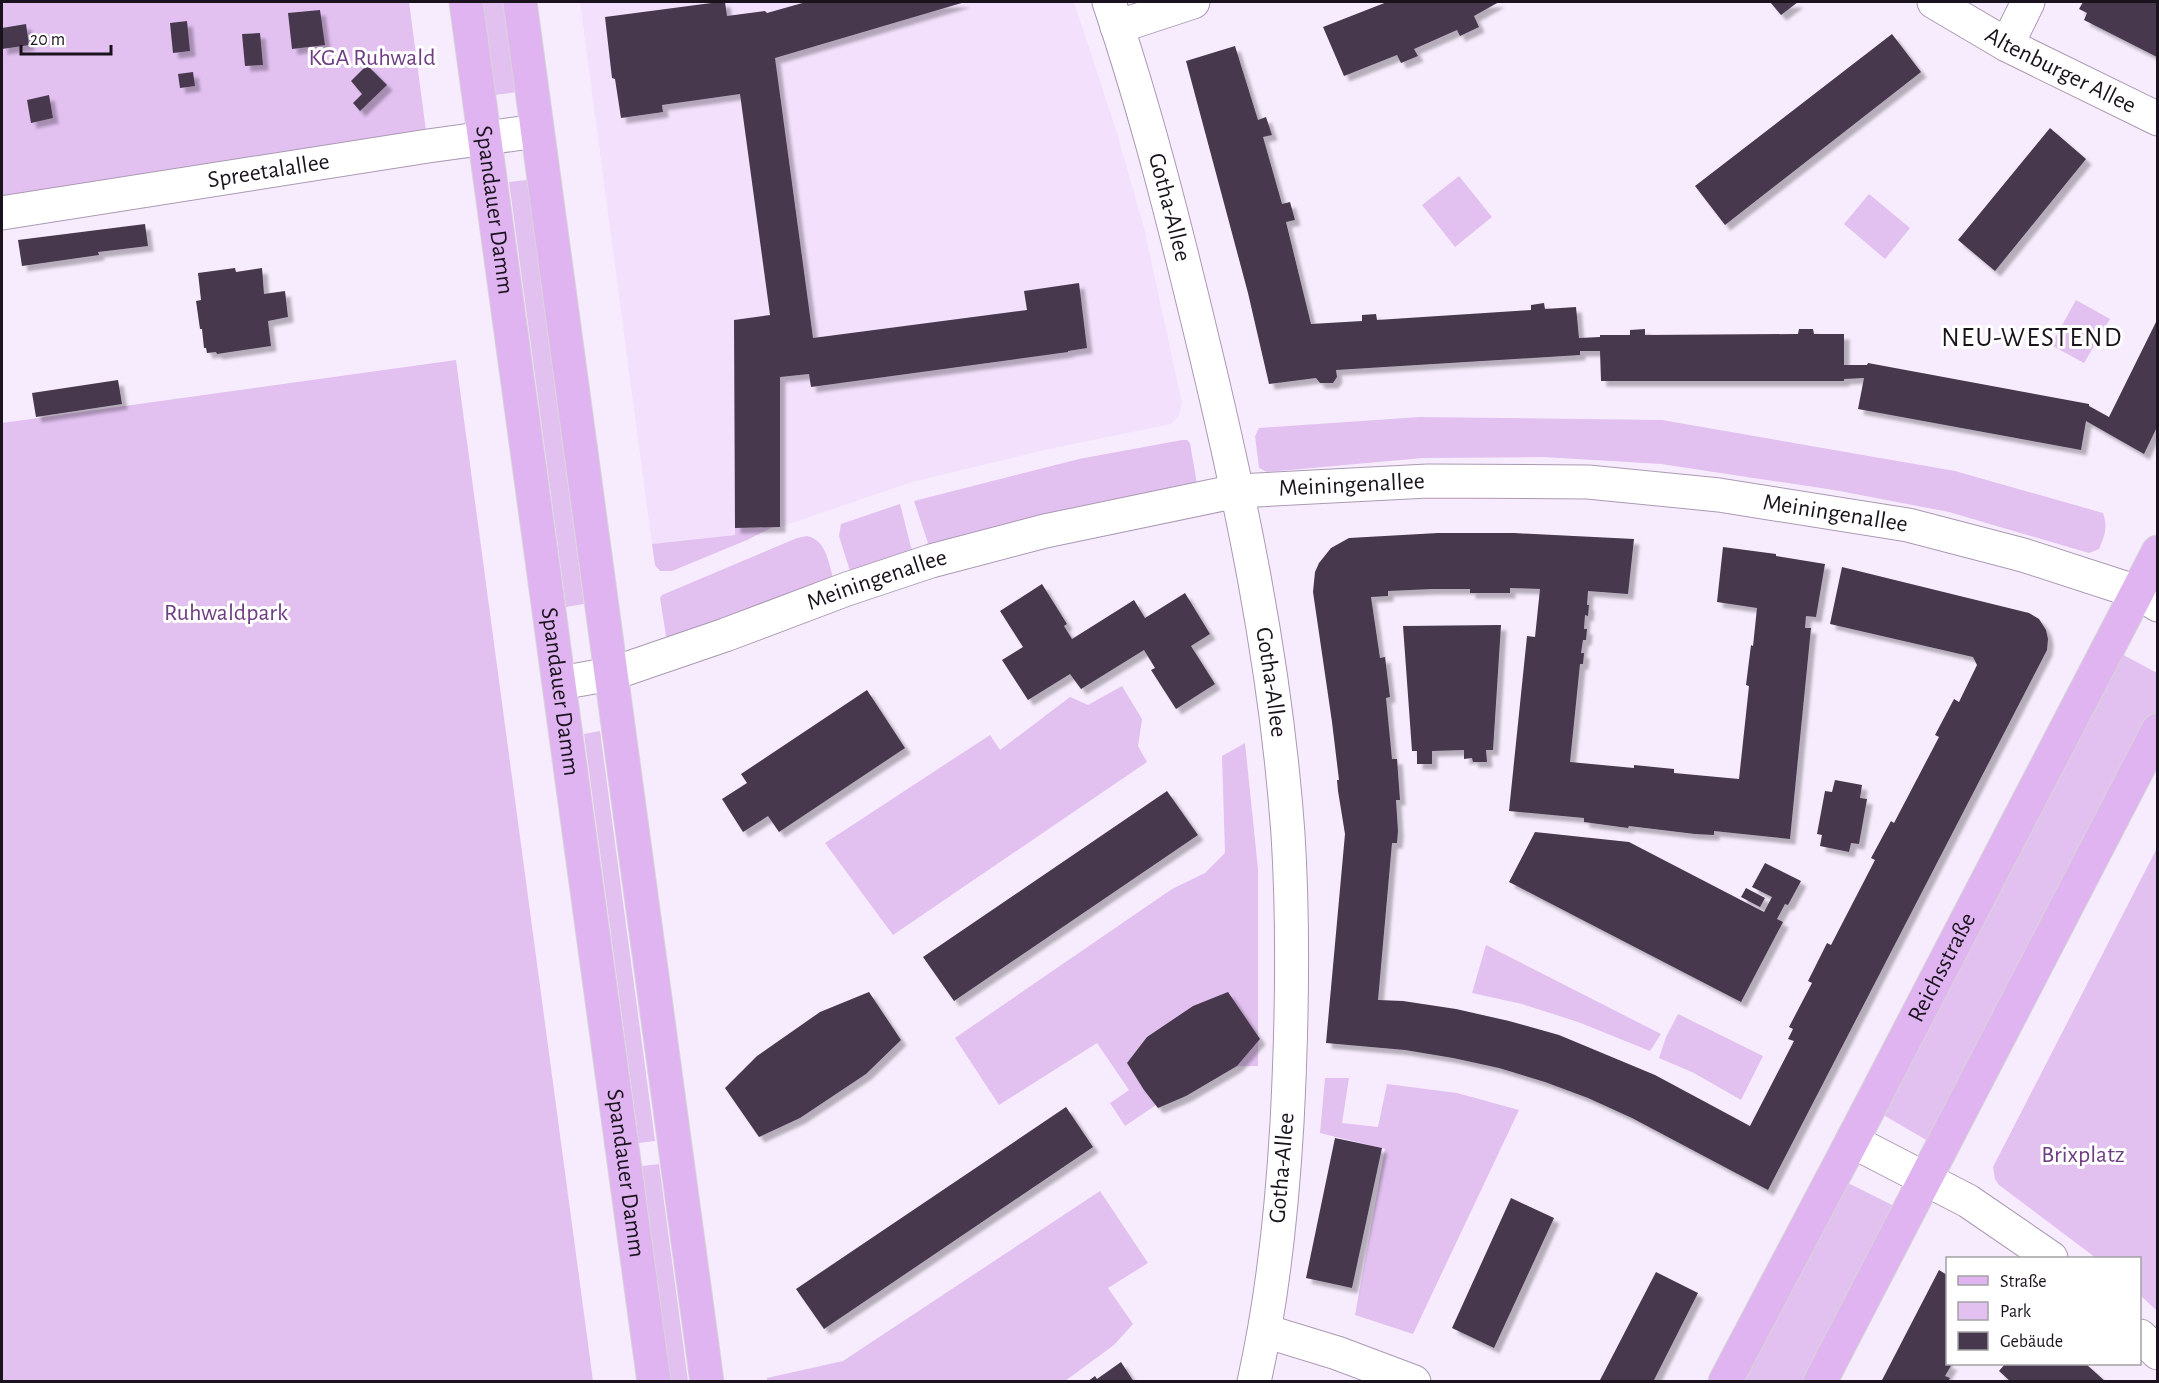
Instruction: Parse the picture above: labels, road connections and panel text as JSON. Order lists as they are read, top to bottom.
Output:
{
  "streets": {
    "main road": ["Spandauer Damm", "Reichsstraße"],
    "street": [
      "Altenburger Allee",
      "Spreetalallee",
      "Gotha-Allee",
      "Meiningenallee"
    ]
  },
  "crossings": [
    ["Spreetalallee", "Spandauer Damm"],
    ["Gotha-Allee", "Meiningenallee"],
    ["Spandauer Damm", "Meiningenallee"],
    ["Meiningenallee", "Reichsstraße"]
  ],
  "districts": ["NEU-WESTEND"],
  "parks": ["KGA Ruhwald", "Ruhwaldpark", "Brixplatz"],
  "legend": ["Straße", "Park", "Gebäude"],
  "scale_bar": "20 m"
}
